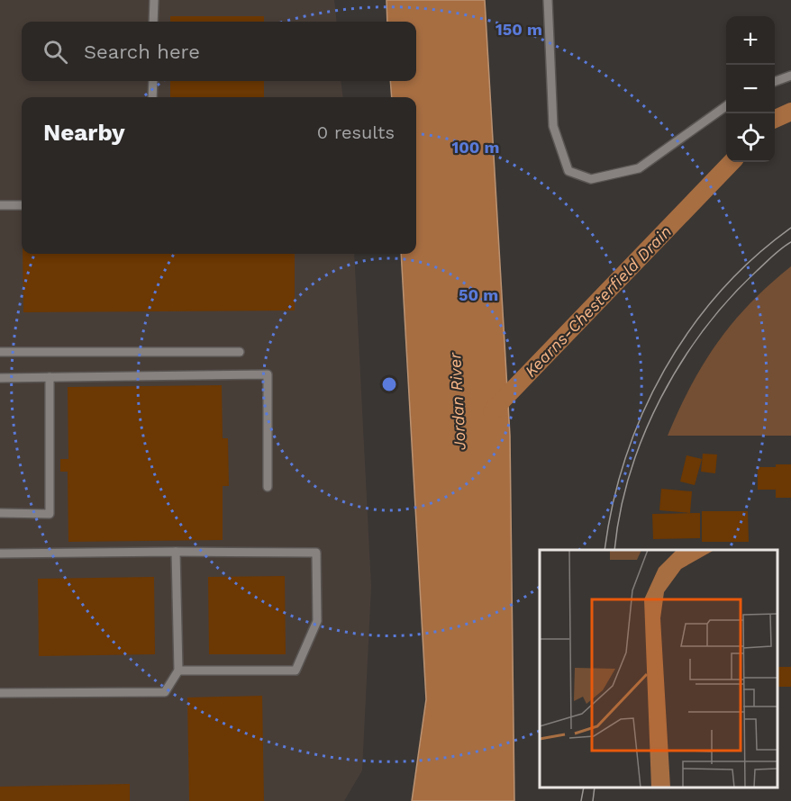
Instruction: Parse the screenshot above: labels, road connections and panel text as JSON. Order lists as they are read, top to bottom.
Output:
{
  "water": ["Kearns-Chesterfield Drain", "Jordan River"],
  "page": {
    "map_buttons": ["+", "−"],
    "search": "Search here",
    "heading": ["Nearby", "0 results"]
  },
  "rings": ["150 m", "100 m", "50 m"]
}
